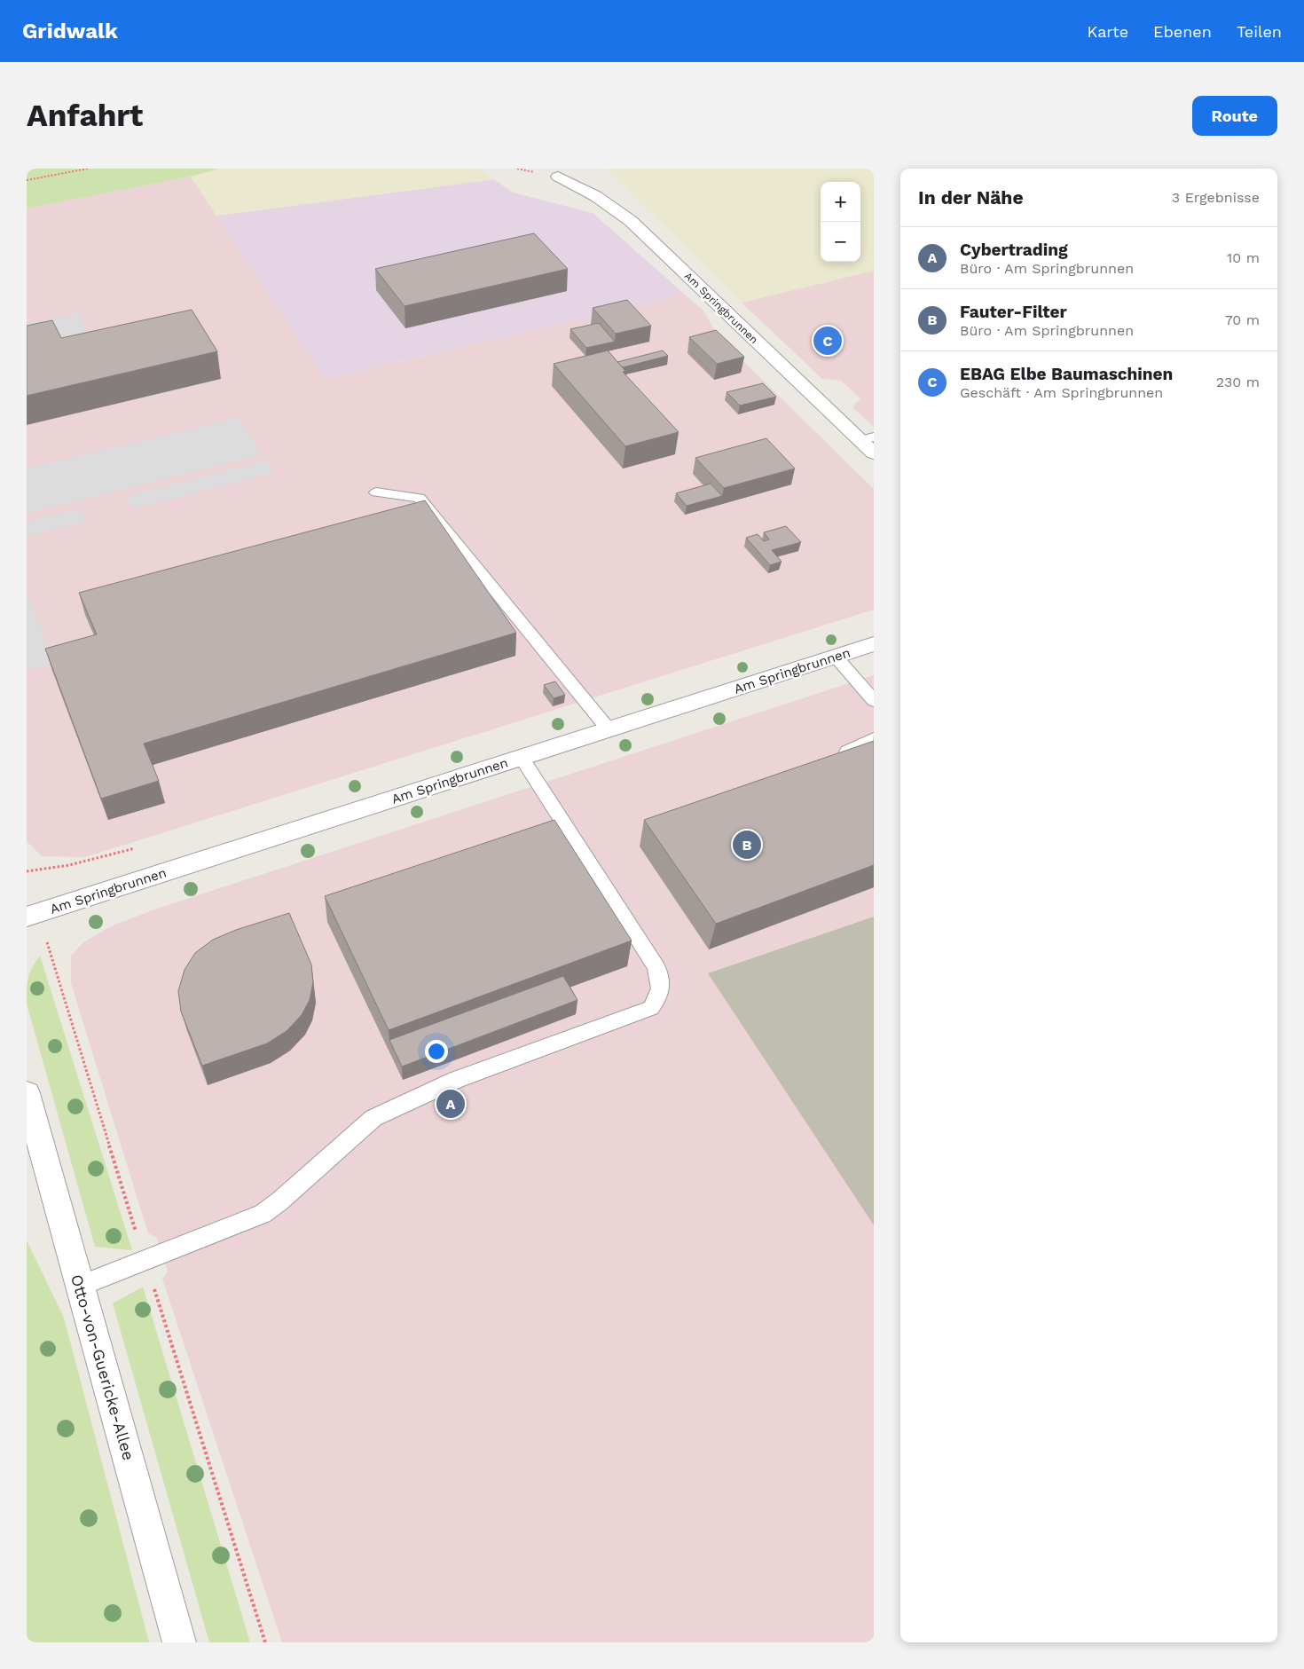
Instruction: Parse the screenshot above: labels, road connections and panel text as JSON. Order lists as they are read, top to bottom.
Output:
{
  "streets": {
    "street": ["Am Springbrunnen", "Otto-von-Guericke-Allee"]
  },
  "page": {
    "header": "Gridwalk",
    "nav": ["Karte", "Ebenen", "Teilen"],
    "buttons": "Route",
    "title": "Anfahrt",
    "heading": ["In der Nähe", "3 Ergebnisse"],
    "map_buttons": ["+", "−"],
    "list": [
      {
        "mark": "A",
        "name": "Cybertrading",
        "note": "Büro · Am Springbrunnen",
        "value": "10 m"
      },
      {
        "mark": "B",
        "name": "Fauter-Filter",
        "note": "Büro · Am Springbrunnen",
        "value": "70 m"
      },
      {
        "mark": "C",
        "name": "EBAG Elbe Baumaschinen",
        "note": "Geschäft · Am Springbrunnen",
        "value": "230 m"
      }
    ],
    "pins": ["C", "B", "A"]
  }
}
